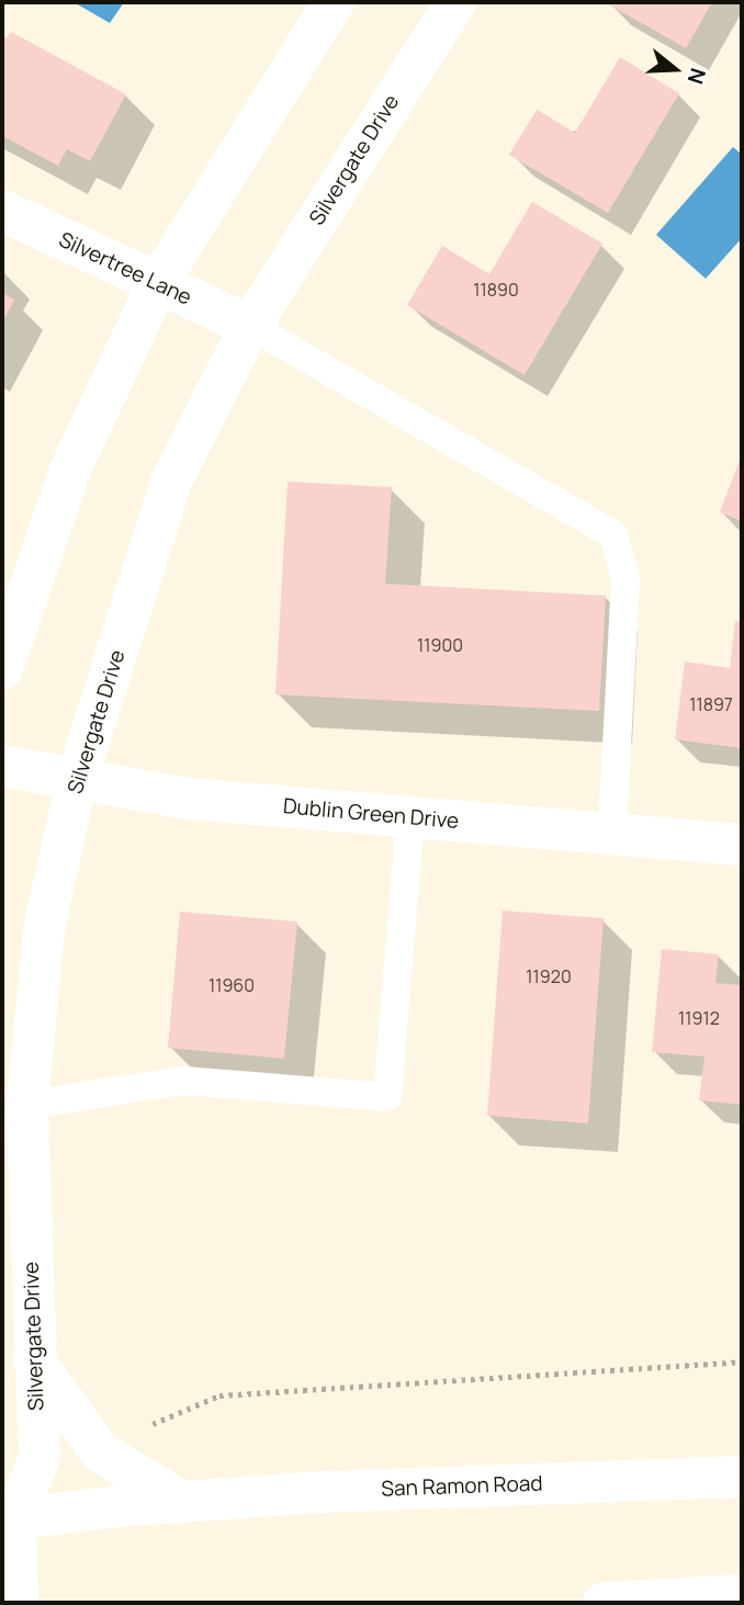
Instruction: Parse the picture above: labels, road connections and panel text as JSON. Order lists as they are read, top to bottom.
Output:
{
  "streets": {
    "street": [
      "Silvergate Drive",
      "Silvertree Lane",
      "Dublin Green Drive",
      "San Ramon Road"
    ]
  },
  "crossings": [
    ["Silvergate Drive", "Silvertree Lane"],
    ["Silvergate Drive", "Dublin Green Drive"],
    ["Silvergate Drive", "San Ramon Road"]
  ],
  "house_numbers": [
    "11890",
    "11900",
    "11897",
    "11920",
    "11960",
    "11912"
  ],
  "north": "right"
}
